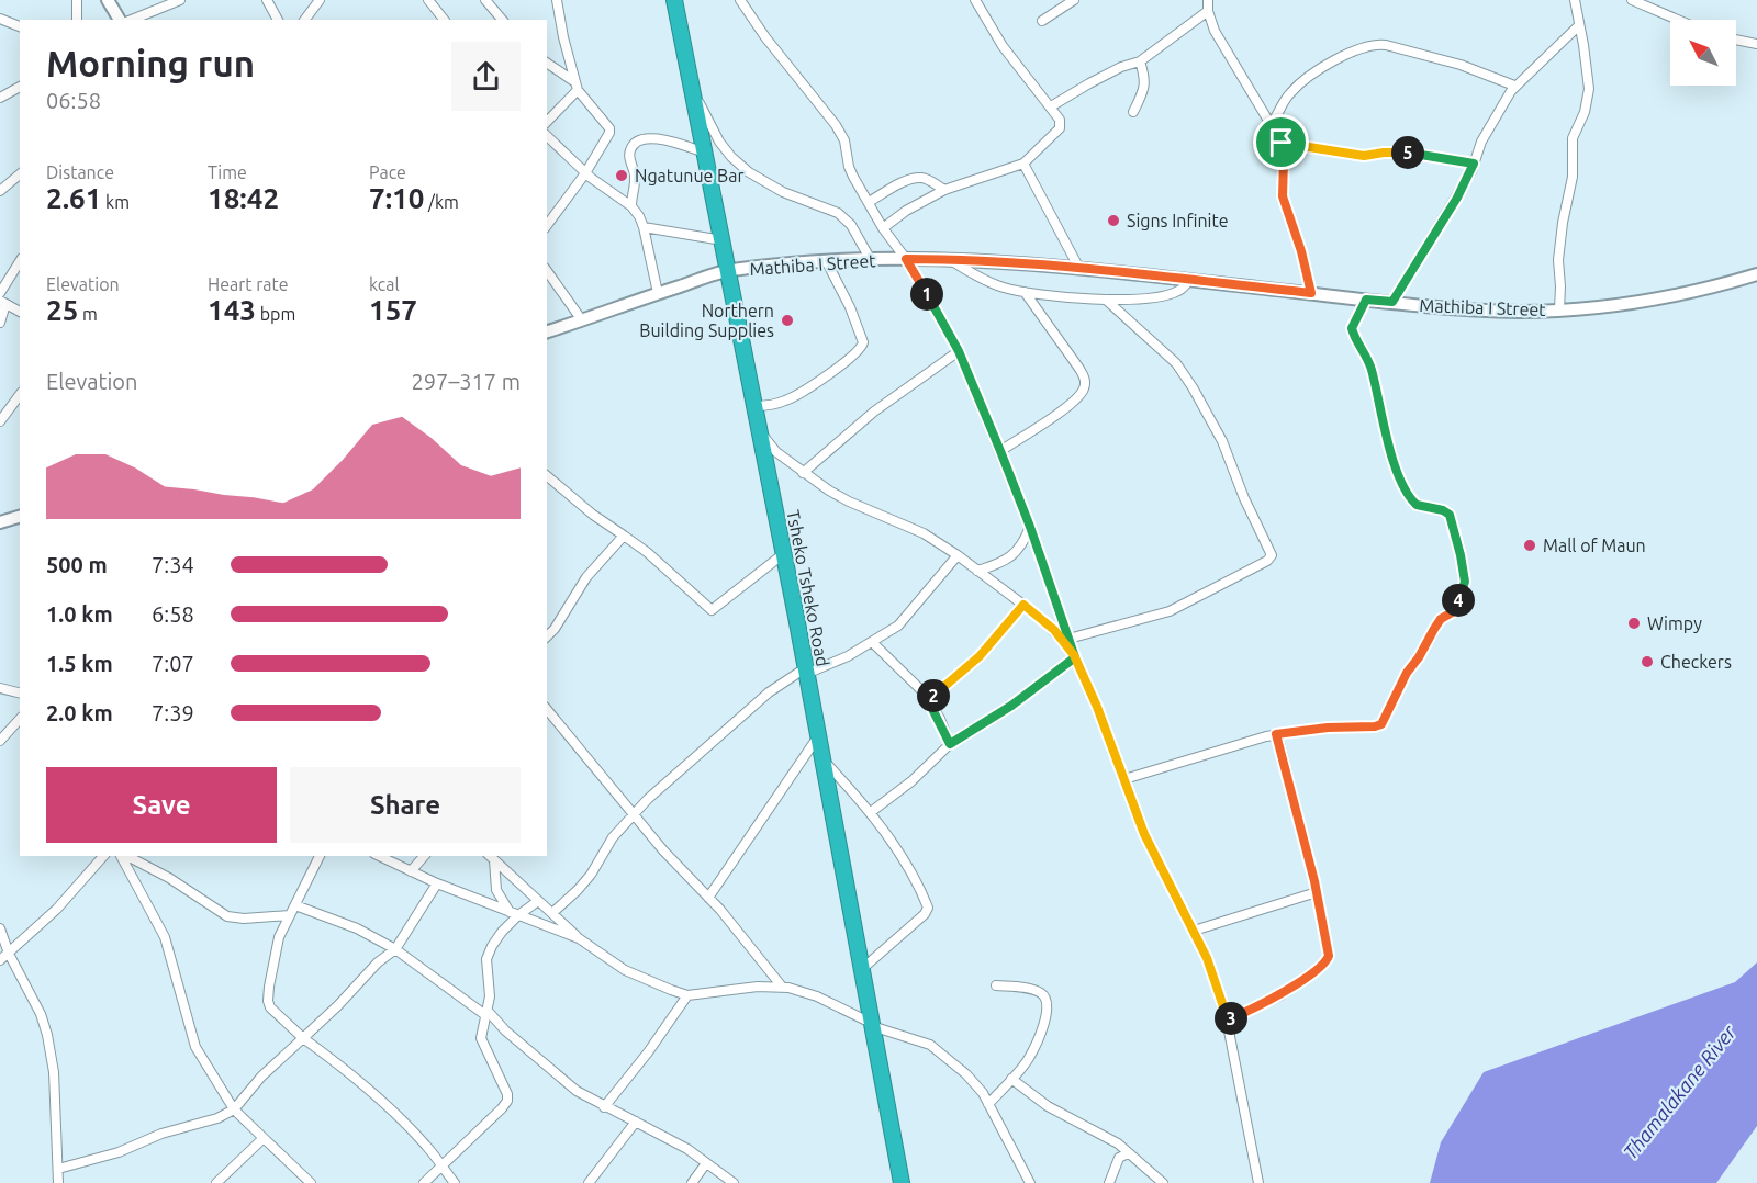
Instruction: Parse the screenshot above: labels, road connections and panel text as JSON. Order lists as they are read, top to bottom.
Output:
{
  "streets": {
    "highway": ["Tsheko Tsheko Road"],
    "street": ["Mathiba I Street"]
  },
  "crossings": [
    ["Mathiba I Street", "Tsheko Tsheko Road"]
  ],
  "water": ["Thamalakane River"],
  "places": [
    "Ngatunue Bar",
    "Signs Infinite",
    "Northern Building Supplies",
    "Mall of Maun",
    "Wimpy",
    "Checkers"
  ],
  "north": "top left",
  "page": {
    "heading": ["Morning run", "06:58"],
    "stats": [
      ["Distance", "2.61 km"],
      ["Time", "18:42"],
      ["Pace", "7:10 /km"],
      ["Elevation", "25 m"],
      ["Heart rate", "143 bpm"],
      ["kcal", "157"]
    ],
    "pins": [
      "5",
      "1",
      "4",
      "2",
      "3"
    ],
    "chart": ["Elevation", "297–317 m"],
    "list": [
      {
        "name": "500 m",
        "note": "7:34"
      },
      {
        "name": "1.0 km",
        "note": "6:58"
      },
      {
        "name": "1.5 km",
        "note": "7:07"
      },
      {
        "name": "2.0 km",
        "note": "7:39"
      }
    ],
    "buttons": ["Save", "Share"]
  }
}
